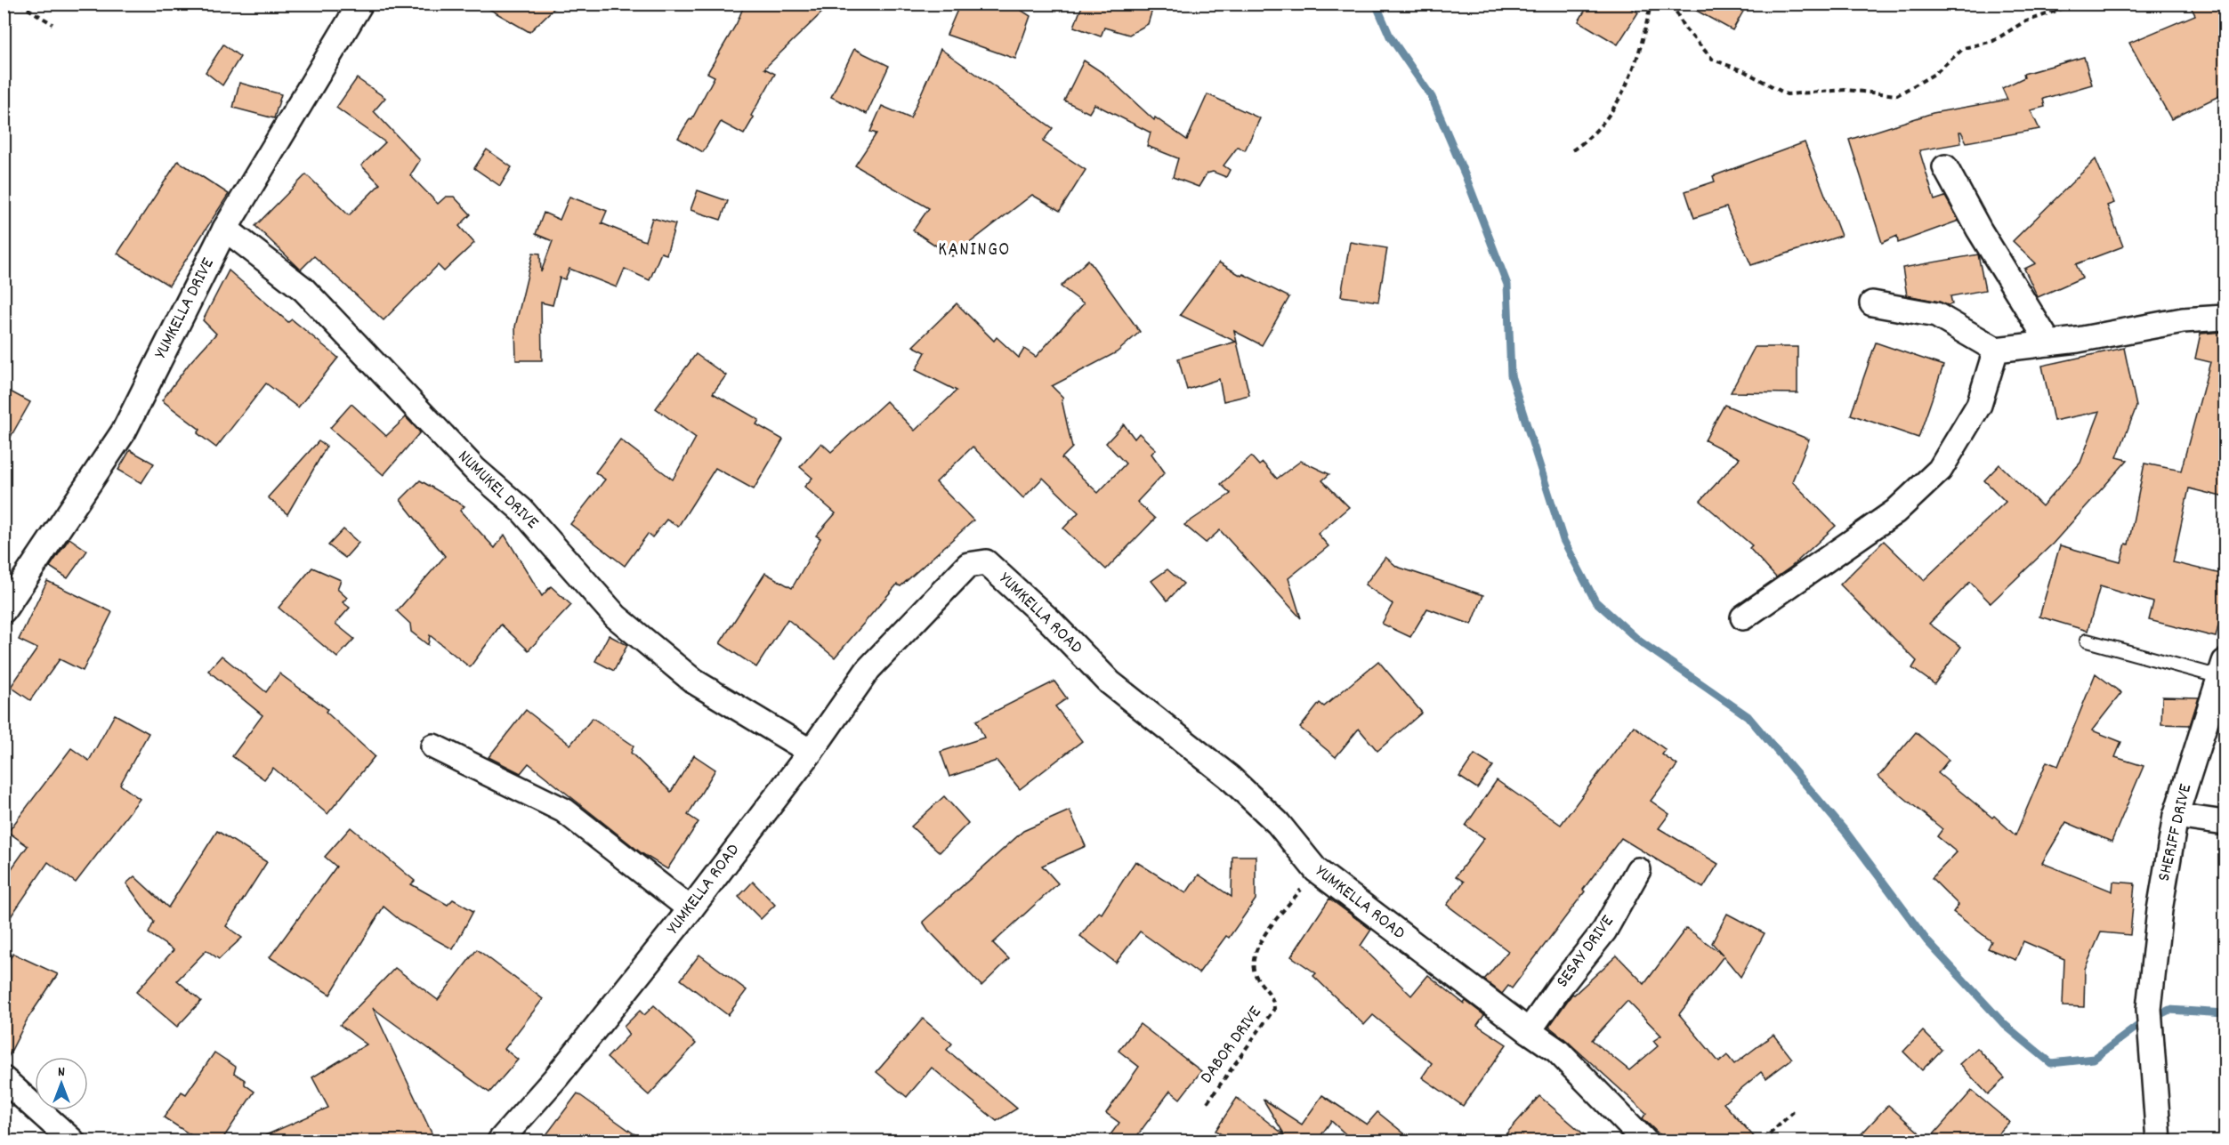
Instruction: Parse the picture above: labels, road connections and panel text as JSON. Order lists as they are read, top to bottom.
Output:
{
  "streets": {
    "street": [
      "YUMKELLA DRIVE",
      "NUMUKEL DRIVE",
      "YUMKELLA ROAD",
      "SHERIFF DRIVE",
      "SESAY DRIVE"
    ],
    "path": ["DABOR DRIVE"]
  },
  "crossings": [
    ["YUMKELLA DRIVE", "NUMUKEL DRIVE"],
    ["NUMUKEL DRIVE", "YUMKELLA ROAD"],
    ["YUMKELLA ROAD", "SESAY DRIVE"],
    ["YUMKELLA ROAD", "DABOR DRIVE"]
  ],
  "districts": ["KANINGO"],
  "north": "top"
}
